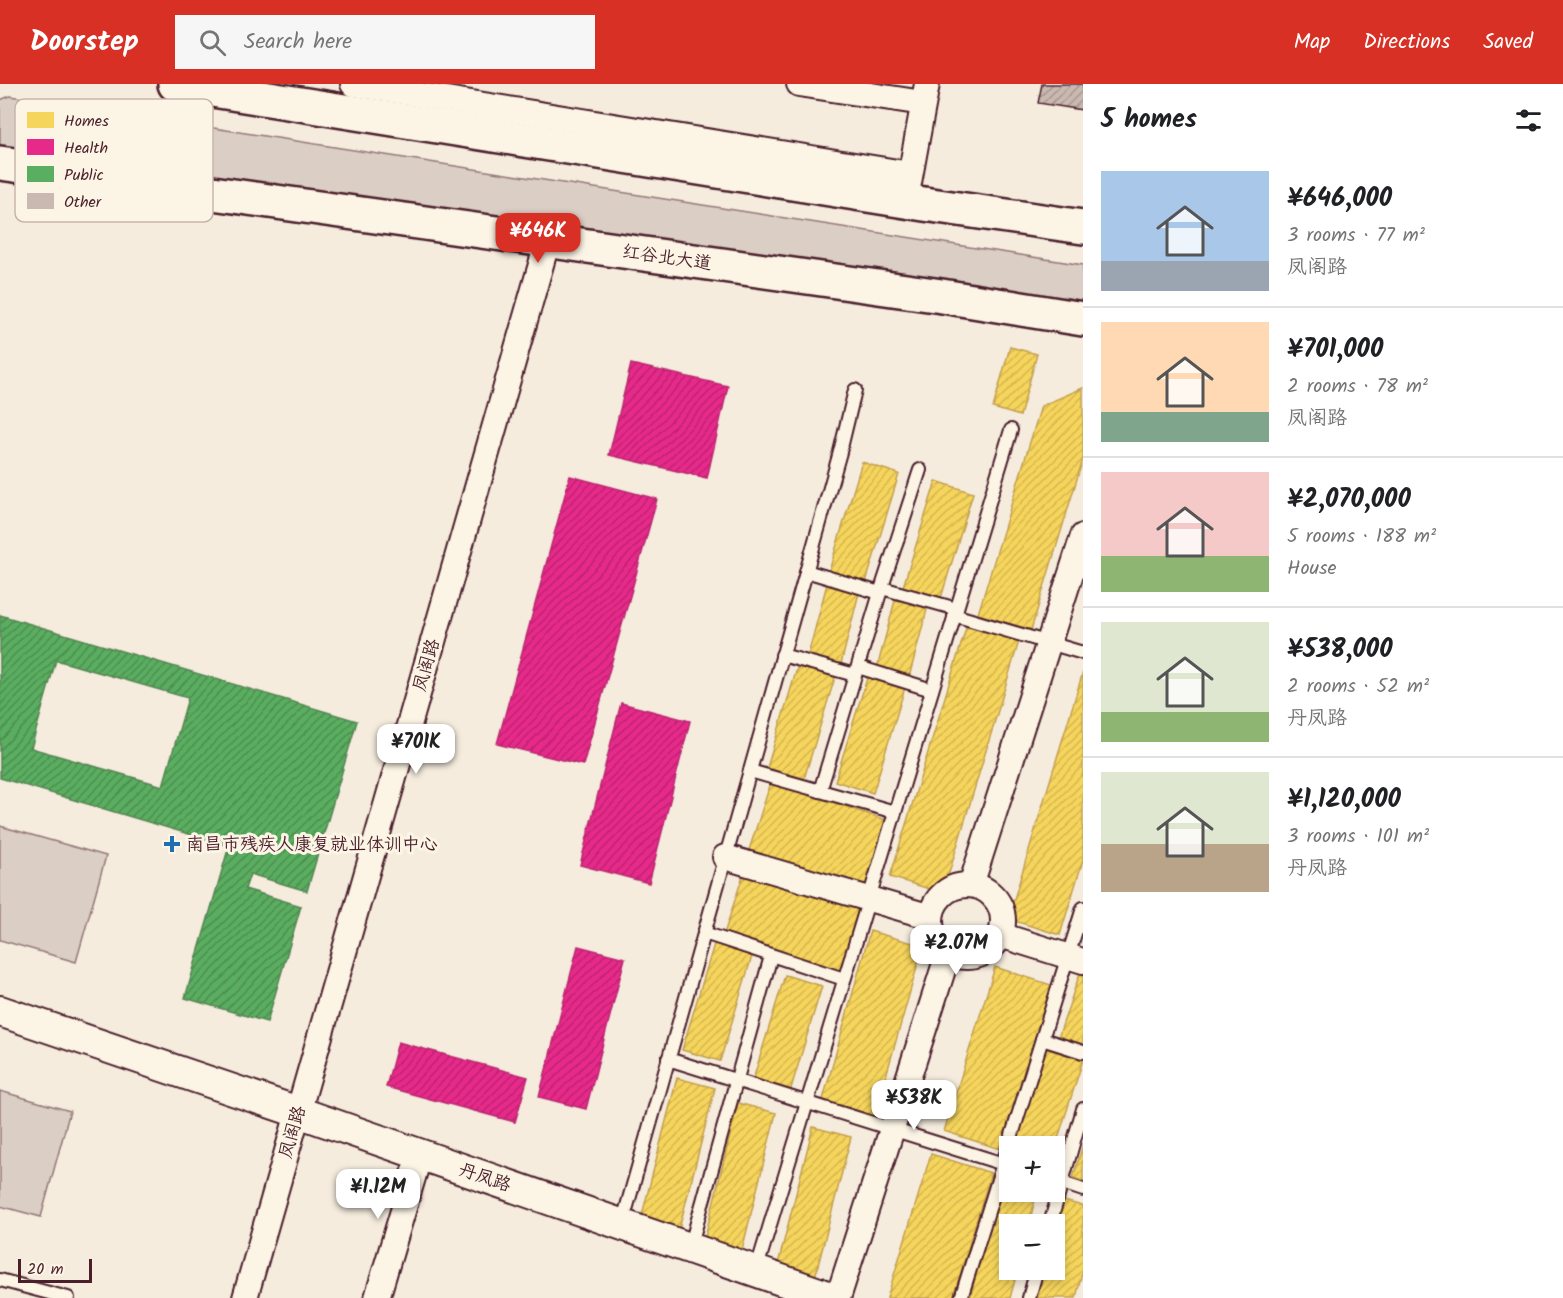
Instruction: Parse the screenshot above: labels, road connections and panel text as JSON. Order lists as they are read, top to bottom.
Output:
{
  "streets": {
    "main road": ["红谷北大道"],
    "street": ["凤阁路", "丹凤路"]
  },
  "crossings": [
    ["红谷北大道", "凤阁路"],
    ["凤阁路", "丹凤路"]
  ],
  "places": {
    "health": ["南昌市残疾人康复就业体训中心"]
  },
  "legend": [
    "Homes",
    "Health",
    "Public",
    "Other"
  ],
  "scale_bar": "20 m",
  "page": {
    "header": "Doorstep",
    "search": "Search here",
    "nav": ["Map", "Directions", "Saved"],
    "heading": "5 homes",
    "list": [
      {
        "name": "¥646,000",
        "note": "3 rooms · 77 m² · 凤阁路"
      },
      {
        "name": "¥701,000",
        "note": "2 rooms · 78 m² · 凤阁路"
      },
      {
        "name": "¥2,070,000",
        "note": "5 rooms · 188 m² · House"
      },
      {
        "name": "¥538,000",
        "note": "2 rooms · 52 m² · 丹凤路"
      },
      {
        "name": "¥1,120,000",
        "note": "3 rooms · 101 m² · 丹凤路"
      }
    ],
    "price": [
      "¥646K",
      "¥701K",
      "¥2.07M",
      "¥538K",
      "¥1.12M"
    ],
    "map_buttons": ["+", "−"],
    "scale": "20 m"
  }
}
